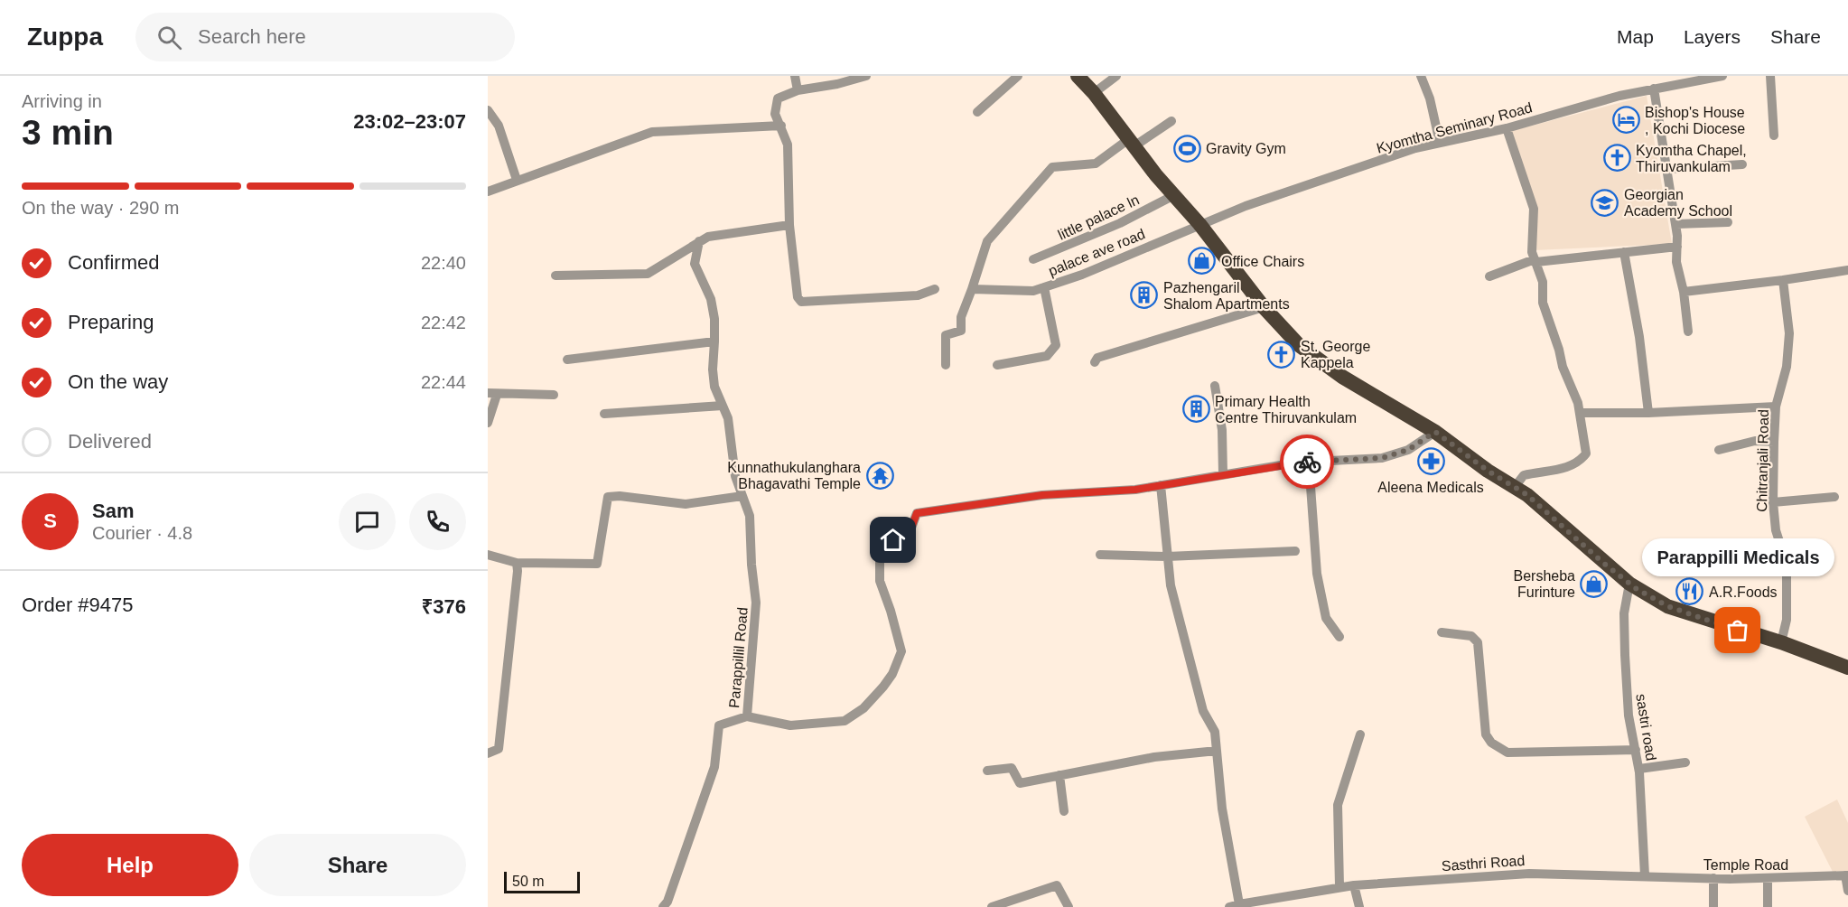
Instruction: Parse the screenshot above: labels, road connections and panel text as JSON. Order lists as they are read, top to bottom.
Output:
{
  "streets": {
    "street": [
      "Kyomtha Seminary Road",
      "little palace ln",
      "palace ave road",
      "Chitranjali Road",
      "Parappillil Road",
      "sastri road",
      "Sasthri Road",
      "Temple Road"
    ]
  },
  "crossings": [
    ["Kyomtha Seminary Road", "palace ave road"],
    ["sastri road", "Sasthri Road"],
    ["sastri road", "Temple Road"],
    ["Sasthri Road", "Temple Road"]
  ],
  "places": {
    "hotel": ["Bishop's House , Kochi Diocese"],
    "sports": ["Gravity Gym"],
    "church": ["Kyomtha Chapel, Thiruvankulam", "St. George Kappela"],
    "school or university": ["Georgian Academy School"],
    "shop": ["Office Chairs", "Bersheba Furinture"],
    "building": ["Pazhengaril Shalom Apartments", "Primary Health Centre Thiruvankulam"],
    "pharmacy": ["Aleena Medicals"],
    "temple": ["Kunnathukulanghara Bhagavathi Temple"],
    "restaurant": ["A.R.Foods"],
    "other": ["Parappilli Medicals"]
  },
  "scale_bar": "50 m",
  "page": {
    "header": "Zuppa",
    "search": "Search here",
    "nav": ["Map", "Layers", "Share"],
    "heading": ["3 min", "Arriving in", "23:02–23:07"],
    "panel": [
      "Sam",
      "Courier · 4.8",
      "Order #9475",
      "₹376"
    ],
    "bar": "On the way · 290 m",
    "list": [
      ["Confirmed", "22:40"],
      ["Preparing", "22:42"],
      ["On the way", "22:44"],
      "Delivered"
    ],
    "round": "S",
    "bubble": "Parappilli Medicals",
    "buttons": ["Help", "Share"],
    "scale": "50 m"
  }
}
